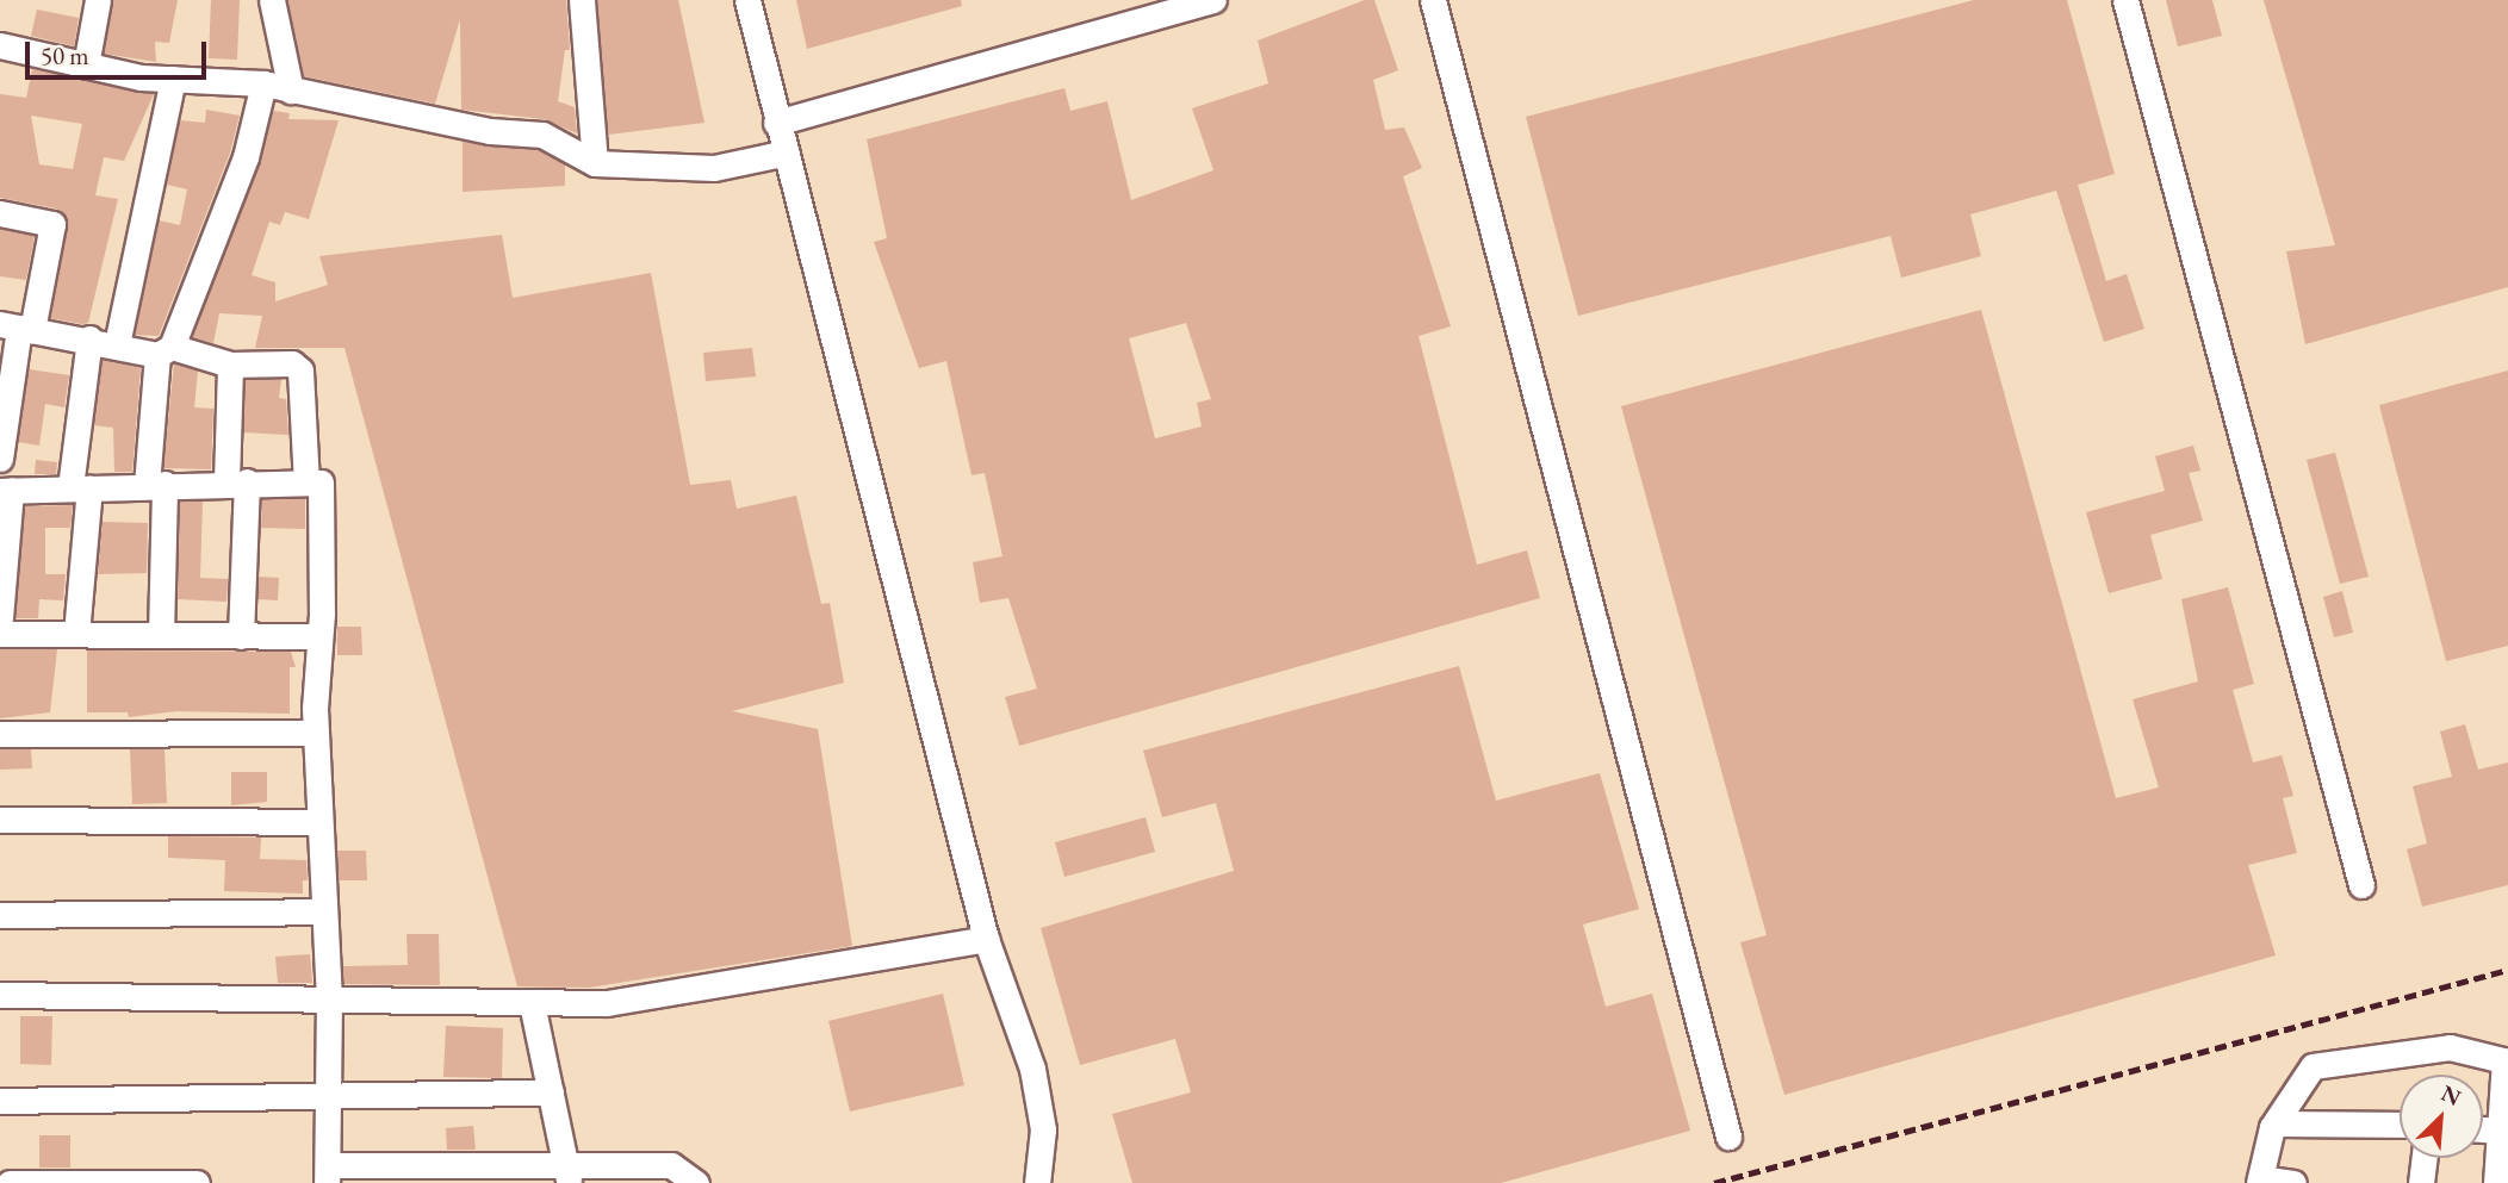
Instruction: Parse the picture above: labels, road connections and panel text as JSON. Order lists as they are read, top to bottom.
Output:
{
  "scale_bar": "50 m",
  "north": "top right"
}
